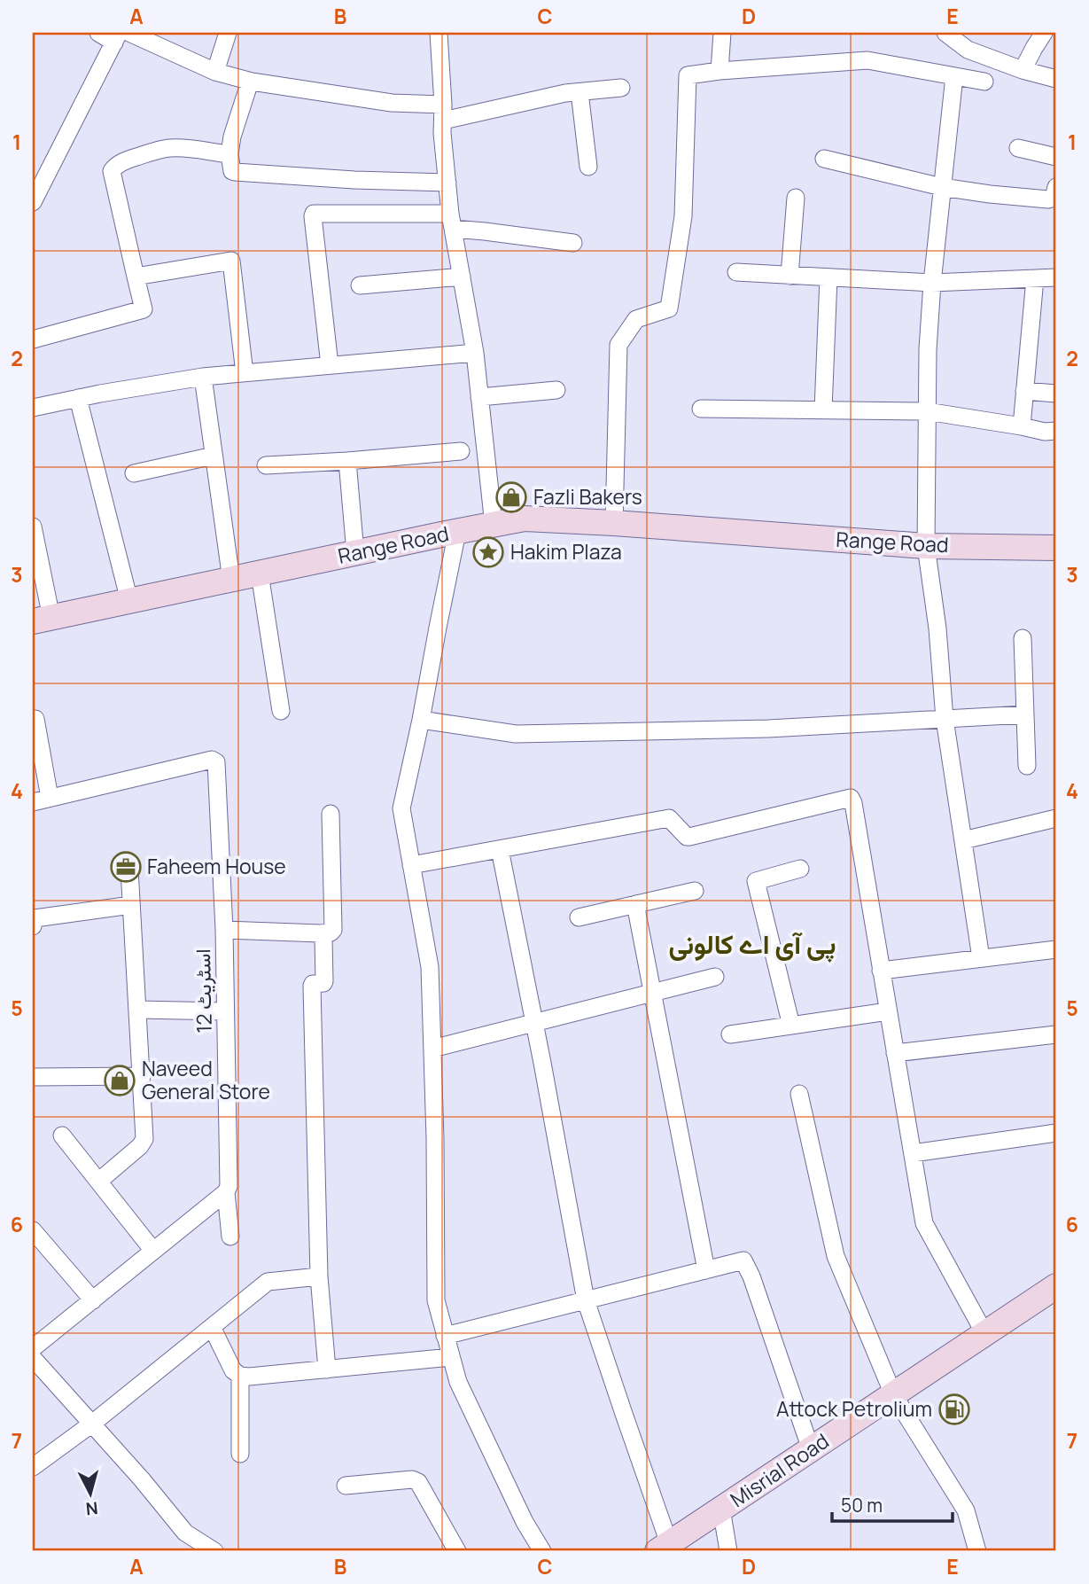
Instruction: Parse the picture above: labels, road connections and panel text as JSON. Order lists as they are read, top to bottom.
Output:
{
  "streets": {
    "main road": ["Range Road", "Misrial Road"],
    "street": ["اسٹریٹ 12"]
  },
  "districts": ["پی آی اے کالونی"],
  "places": {
    "shop": ["Fazli Bakers", "Naveed General Store"],
    "place": ["Hakim Plaza"],
    "office": ["Faheem House"],
    "fuel station": ["Attock Petrolium"]
  },
  "scale_bar": "50 m",
  "north": "bottom",
  "grid": {
    "columns": [
      "A",
      "B",
      "C",
      "D",
      "E"
    ],
    "rows": [
      "1",
      "2",
      "3",
      "4",
      "5",
      "6",
      "7"
    ]
  }
}
